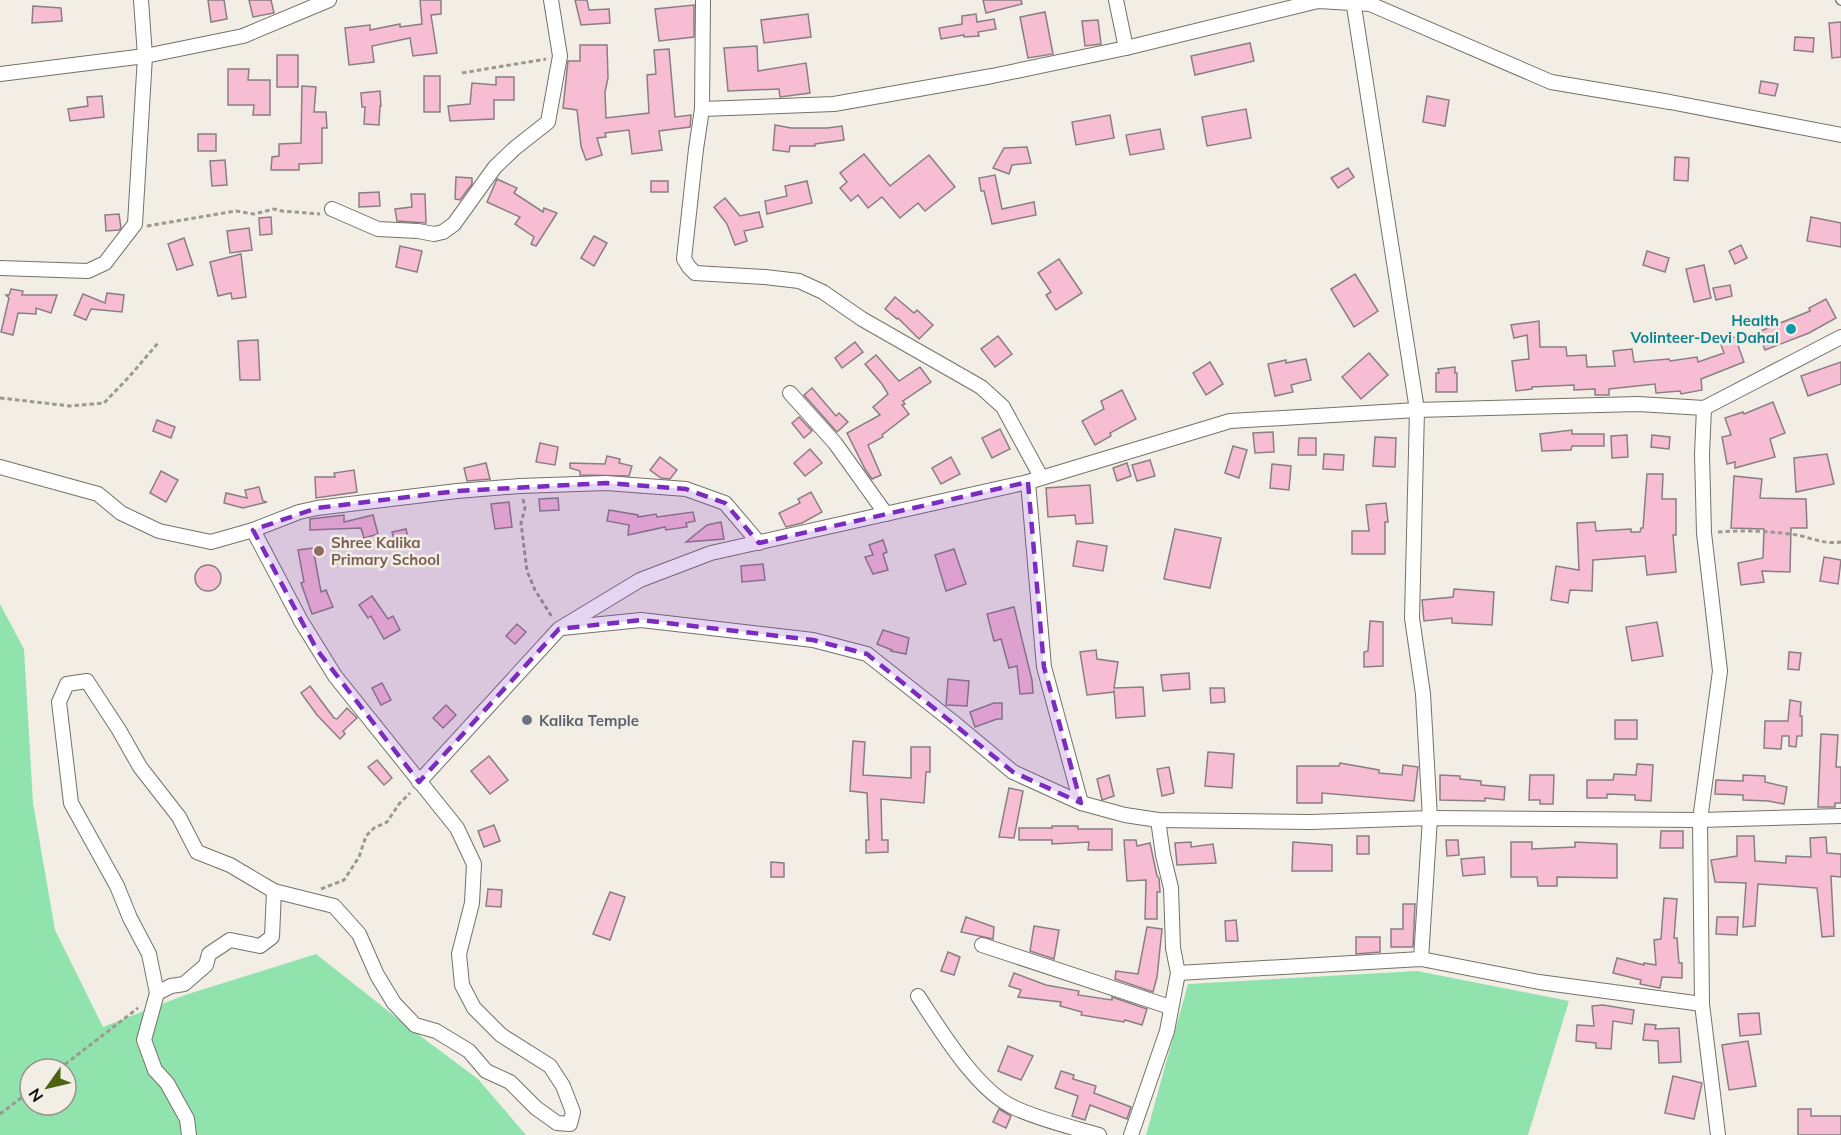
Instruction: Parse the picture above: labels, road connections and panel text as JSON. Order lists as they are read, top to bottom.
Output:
{
  "places": ["Health Volinteer-Devi Dahal", "Shree Kalika Primary School", "Kalika Temple"],
  "north": "bottom left"
}
